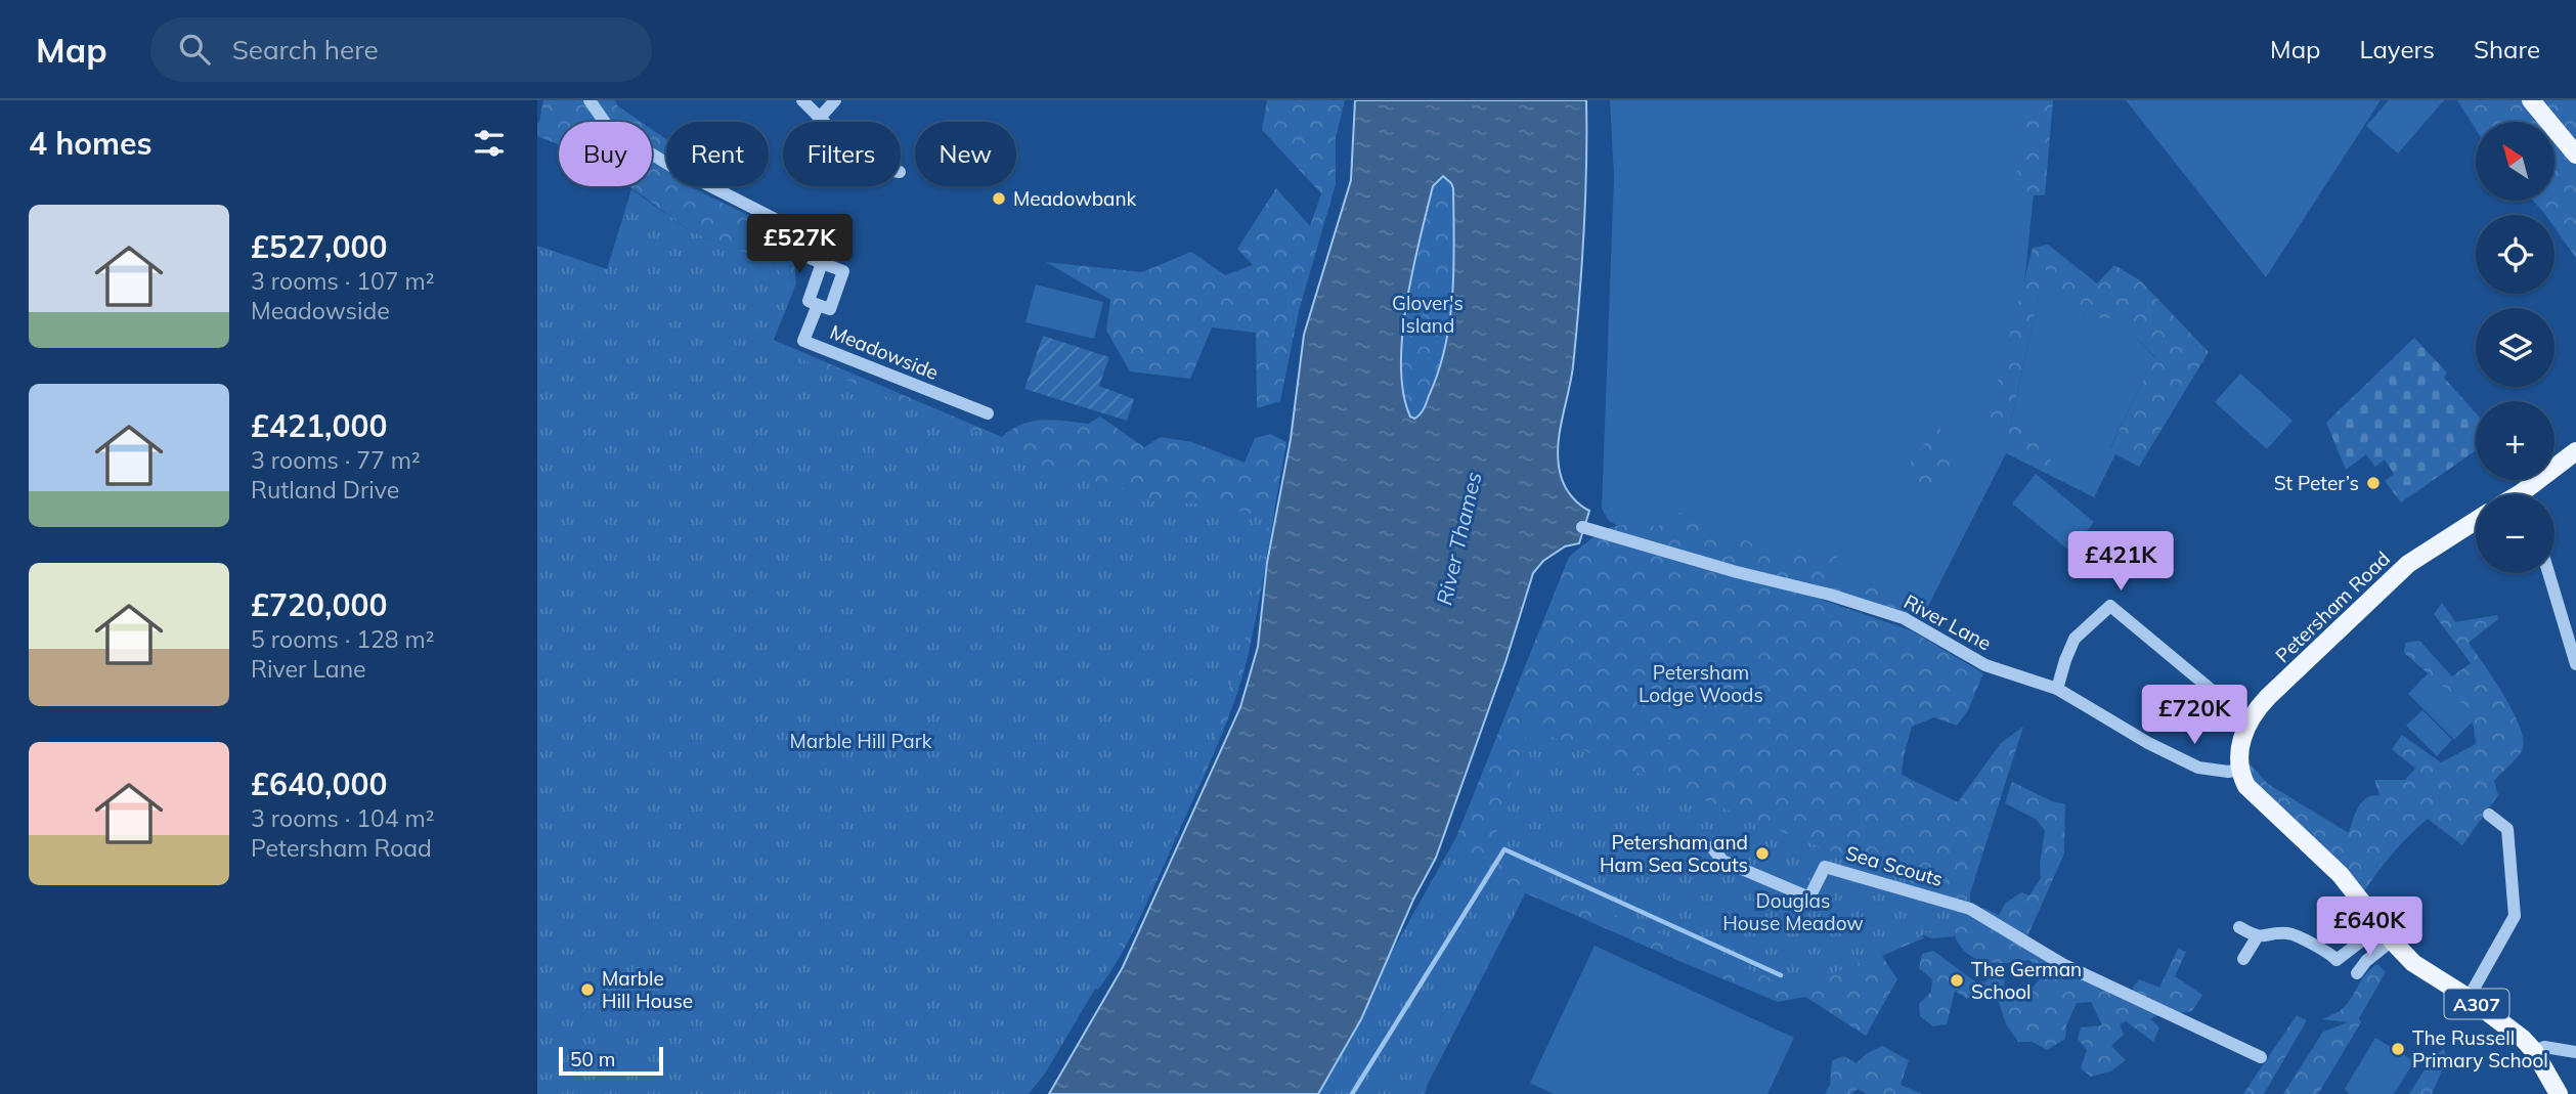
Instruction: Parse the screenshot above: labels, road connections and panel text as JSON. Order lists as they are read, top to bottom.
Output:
{
  "streets": {
    "main road": ["Petersham Road", "A307"],
    "street": ["Meadowside", "River Lane", "Sea Scouts"]
  },
  "crossings": [
    ["Petersham Road", "River Lane"],
    ["Petersham Road", "A307"],
    ["River Lane", "A307"]
  ],
  "water": ["River Thames"],
  "parks": [
    "Glover's Island",
    "Petersham Lodge Woods",
    "Marble Hill Park",
    "Douglas House Meadow"
  ],
  "places": [
    "Meadowbank",
    "St Peter’s",
    "Petersham and Ham Sea Scouts",
    "The German School",
    "Marble Hill House",
    "The Russell Primary School"
  ],
  "scale_bar": "50 m",
  "north": "top left",
  "page": {
    "header": "Map",
    "search": "Search here",
    "nav": ["Map", "Layers", "Share"],
    "heading": "4 homes",
    "map_buttons": ["+", "−"],
    "chip": [
      "Buy",
      "Rent",
      "Filters",
      "New"
    ],
    "list": [
      {
        "name": "£527,000",
        "note": "3 rooms · 107 m² · Meadowside"
      },
      {
        "name": "£421,000",
        "note": "3 rooms · 77 m² · Rutland Drive"
      },
      {
        "name": "£720,000",
        "note": "5 rooms · 128 m² · River Lane"
      },
      {
        "name": "£640,000",
        "note": "3 rooms · 104 m² · Petersham Road"
      }
    ],
    "price": [
      "£527K",
      "£421K",
      "£720K",
      "£640K"
    ],
    "scale": "50 m"
  }
}
